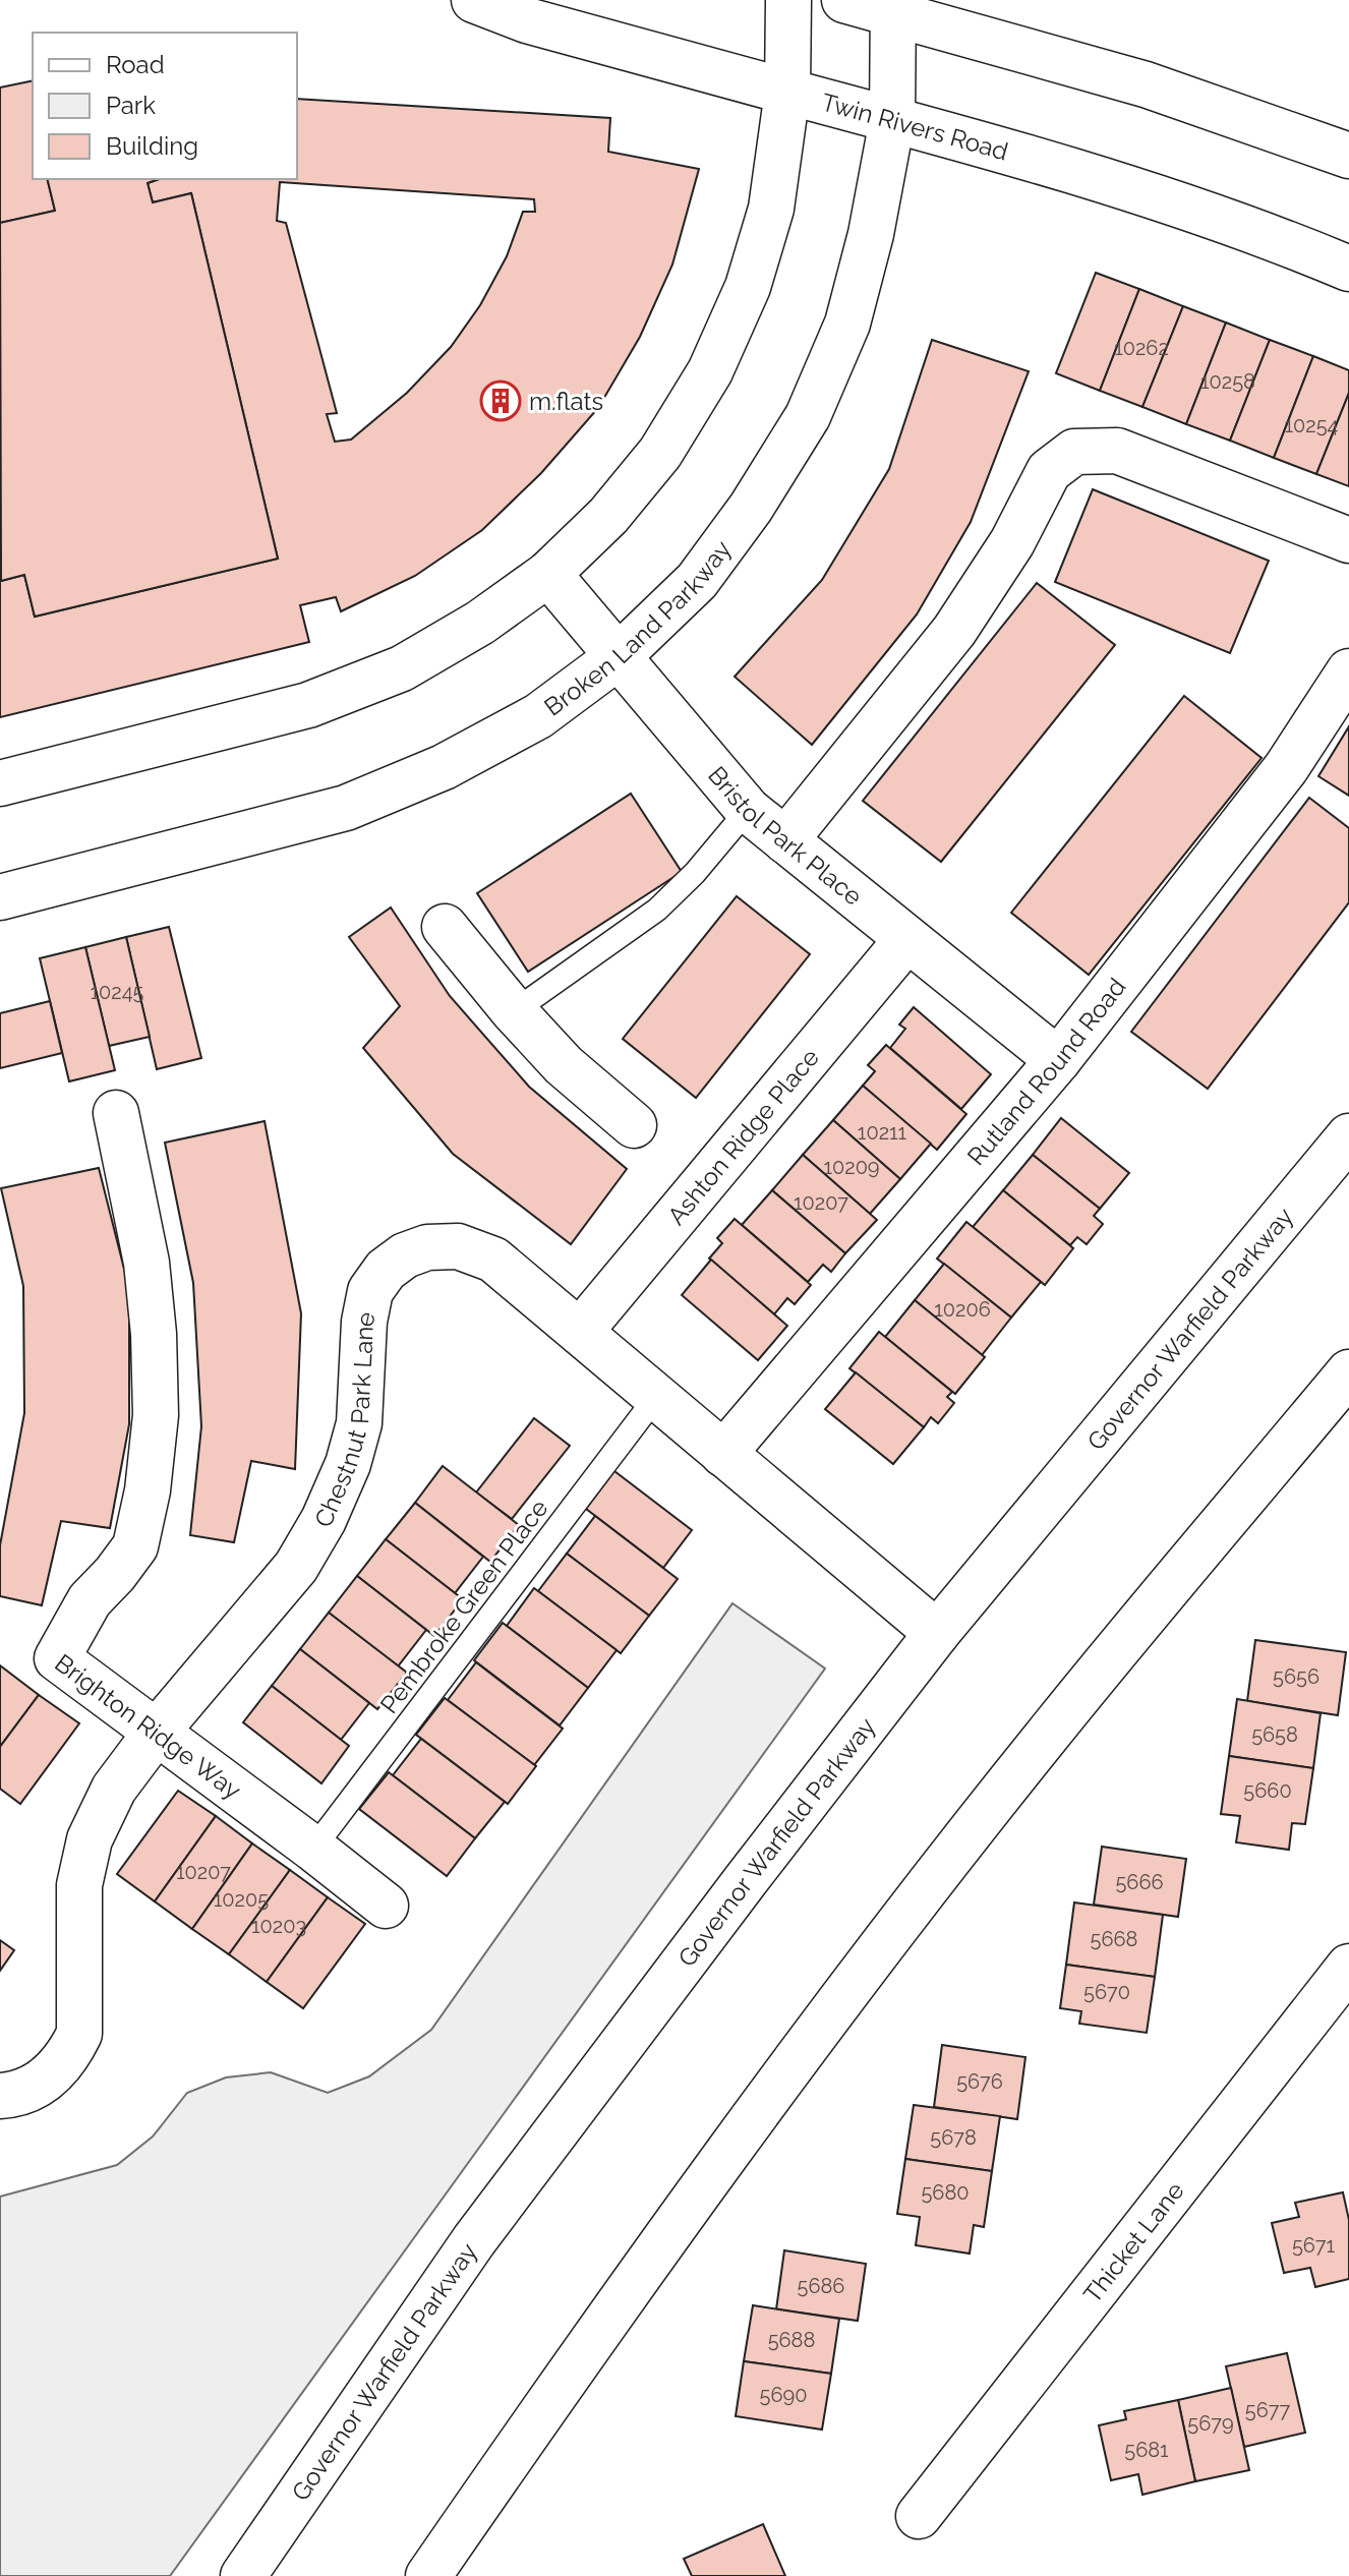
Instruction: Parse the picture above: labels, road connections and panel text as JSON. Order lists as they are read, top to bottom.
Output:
{
  "streets": {
    "street": [
      "Twin Rivers Road",
      "Broken Land Parkway",
      "Bristol Park Place",
      "Rutland Round Road",
      "Ashton Ridge Place",
      "Governor Warfield Parkway",
      "Chestnut Park Lane",
      "Brighton Ridge Way",
      "Thicket Lane"
    ],
    "lane": ["Pembroke Green Place"]
  },
  "crossings": [
    ["Twin Rivers Road", "Broken Land Parkway"],
    ["Broken Land Parkway", "Bristol Park Place"],
    ["Bristol Park Place", "Rutland Round Road"],
    ["Bristol Park Place", "Ashton Ridge Place"],
    ["Rutland Round Road", "Chestnut Park Lane"],
    ["Ashton Ridge Place", "Chestnut Park Lane"],
    ["Governor Warfield Parkway", "Chestnut Park Lane"],
    ["Chestnut Park Lane", "Pembroke Green Place"],
    ["Chestnut Park Lane", "Brighton Ridge Way"],
    ["Pembroke Green Place", "Brighton Ridge Way"]
  ],
  "places": {
    "building": ["m.flats"]
  },
  "house_numbers": [
    "10262",
    "10258",
    "10254",
    "10245",
    "10211",
    "10209",
    "10207",
    "10206",
    "5656",
    "5658",
    "5660",
    "10207",
    "5666",
    "10205",
    "10203",
    "5668",
    "5670",
    "5676",
    "5678",
    "5680",
    "5671",
    "5686",
    "5688",
    "5690",
    "5677",
    "5679",
    "5681"
  ],
  "legend": ["Road", "Park", "Building"]
}
